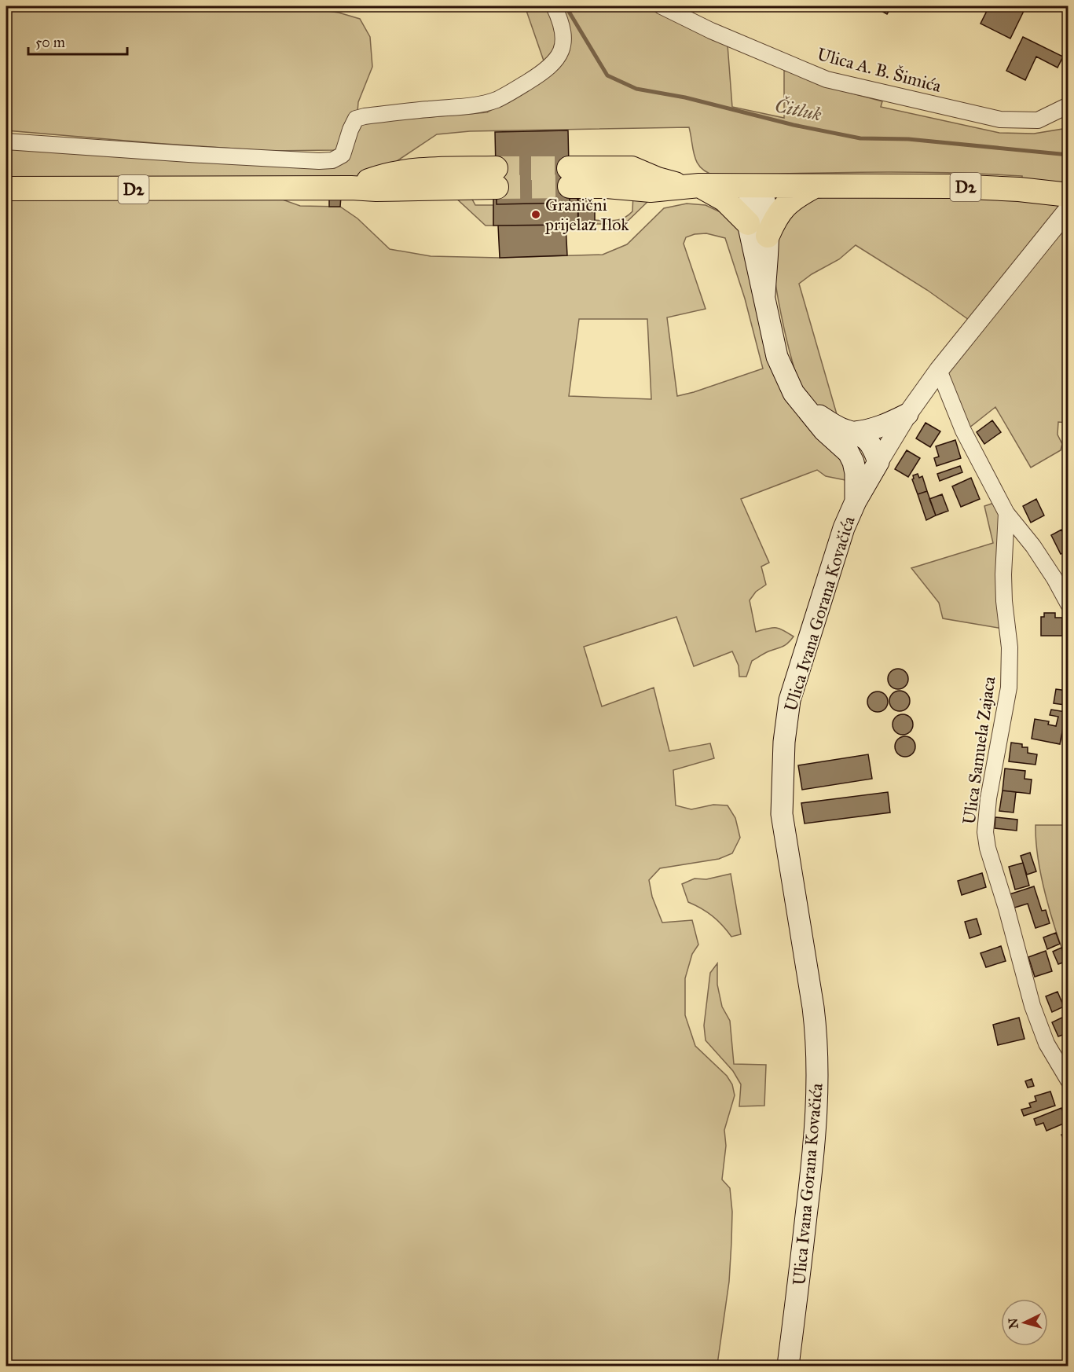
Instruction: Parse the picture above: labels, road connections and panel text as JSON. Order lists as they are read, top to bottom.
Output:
{
  "streets": {
    "main road": ["D2", "Ulica Ivana Gorana Kovačića"],
    "street": ["Ulica A. B. Šimića", "Ulica Samuela Zajaca"]
  },
  "water": ["Čitluk"],
  "places": ["Granični prijelaz Ilok"],
  "scale_bar": "50 m",
  "north": "left"
}
